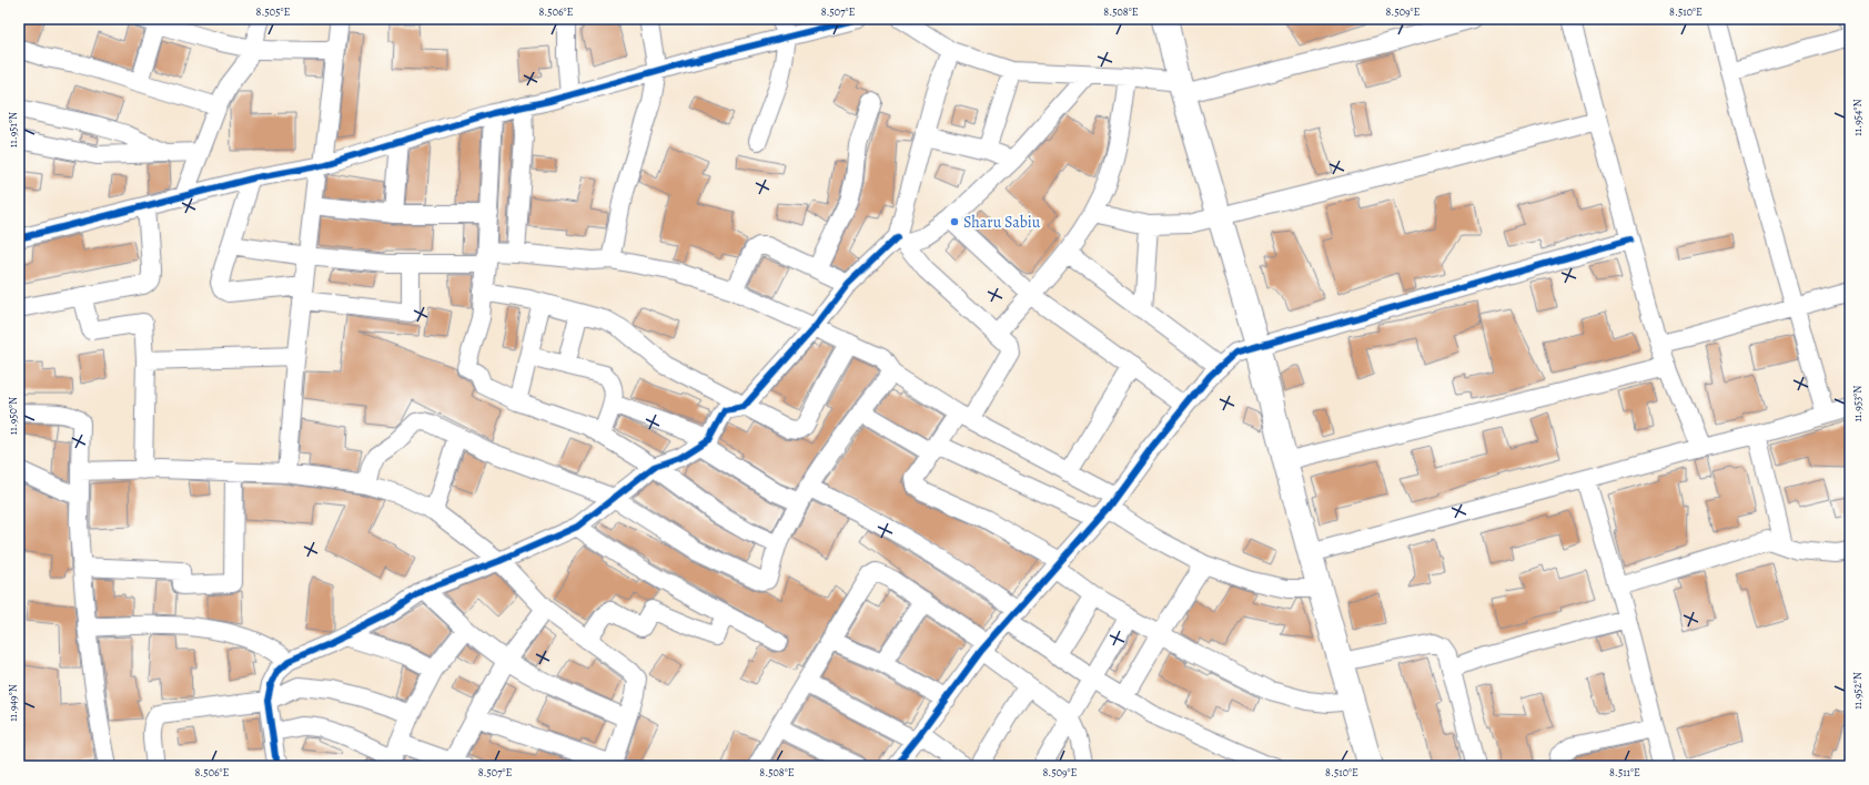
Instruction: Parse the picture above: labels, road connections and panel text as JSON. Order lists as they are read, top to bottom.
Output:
{
  "places": ["Sharu Sabiu"],
  "coordinates": [
    "8.505°E",
    "8.506°E",
    "8.507°E",
    "8.508°E",
    "8.509°E",
    "8.510°E",
    "11.954°N",
    "11.951°N",
    "11.953°N",
    "11.950°N",
    "11.952°N",
    "11.949°N",
    "8.511°E"
  ]
}
